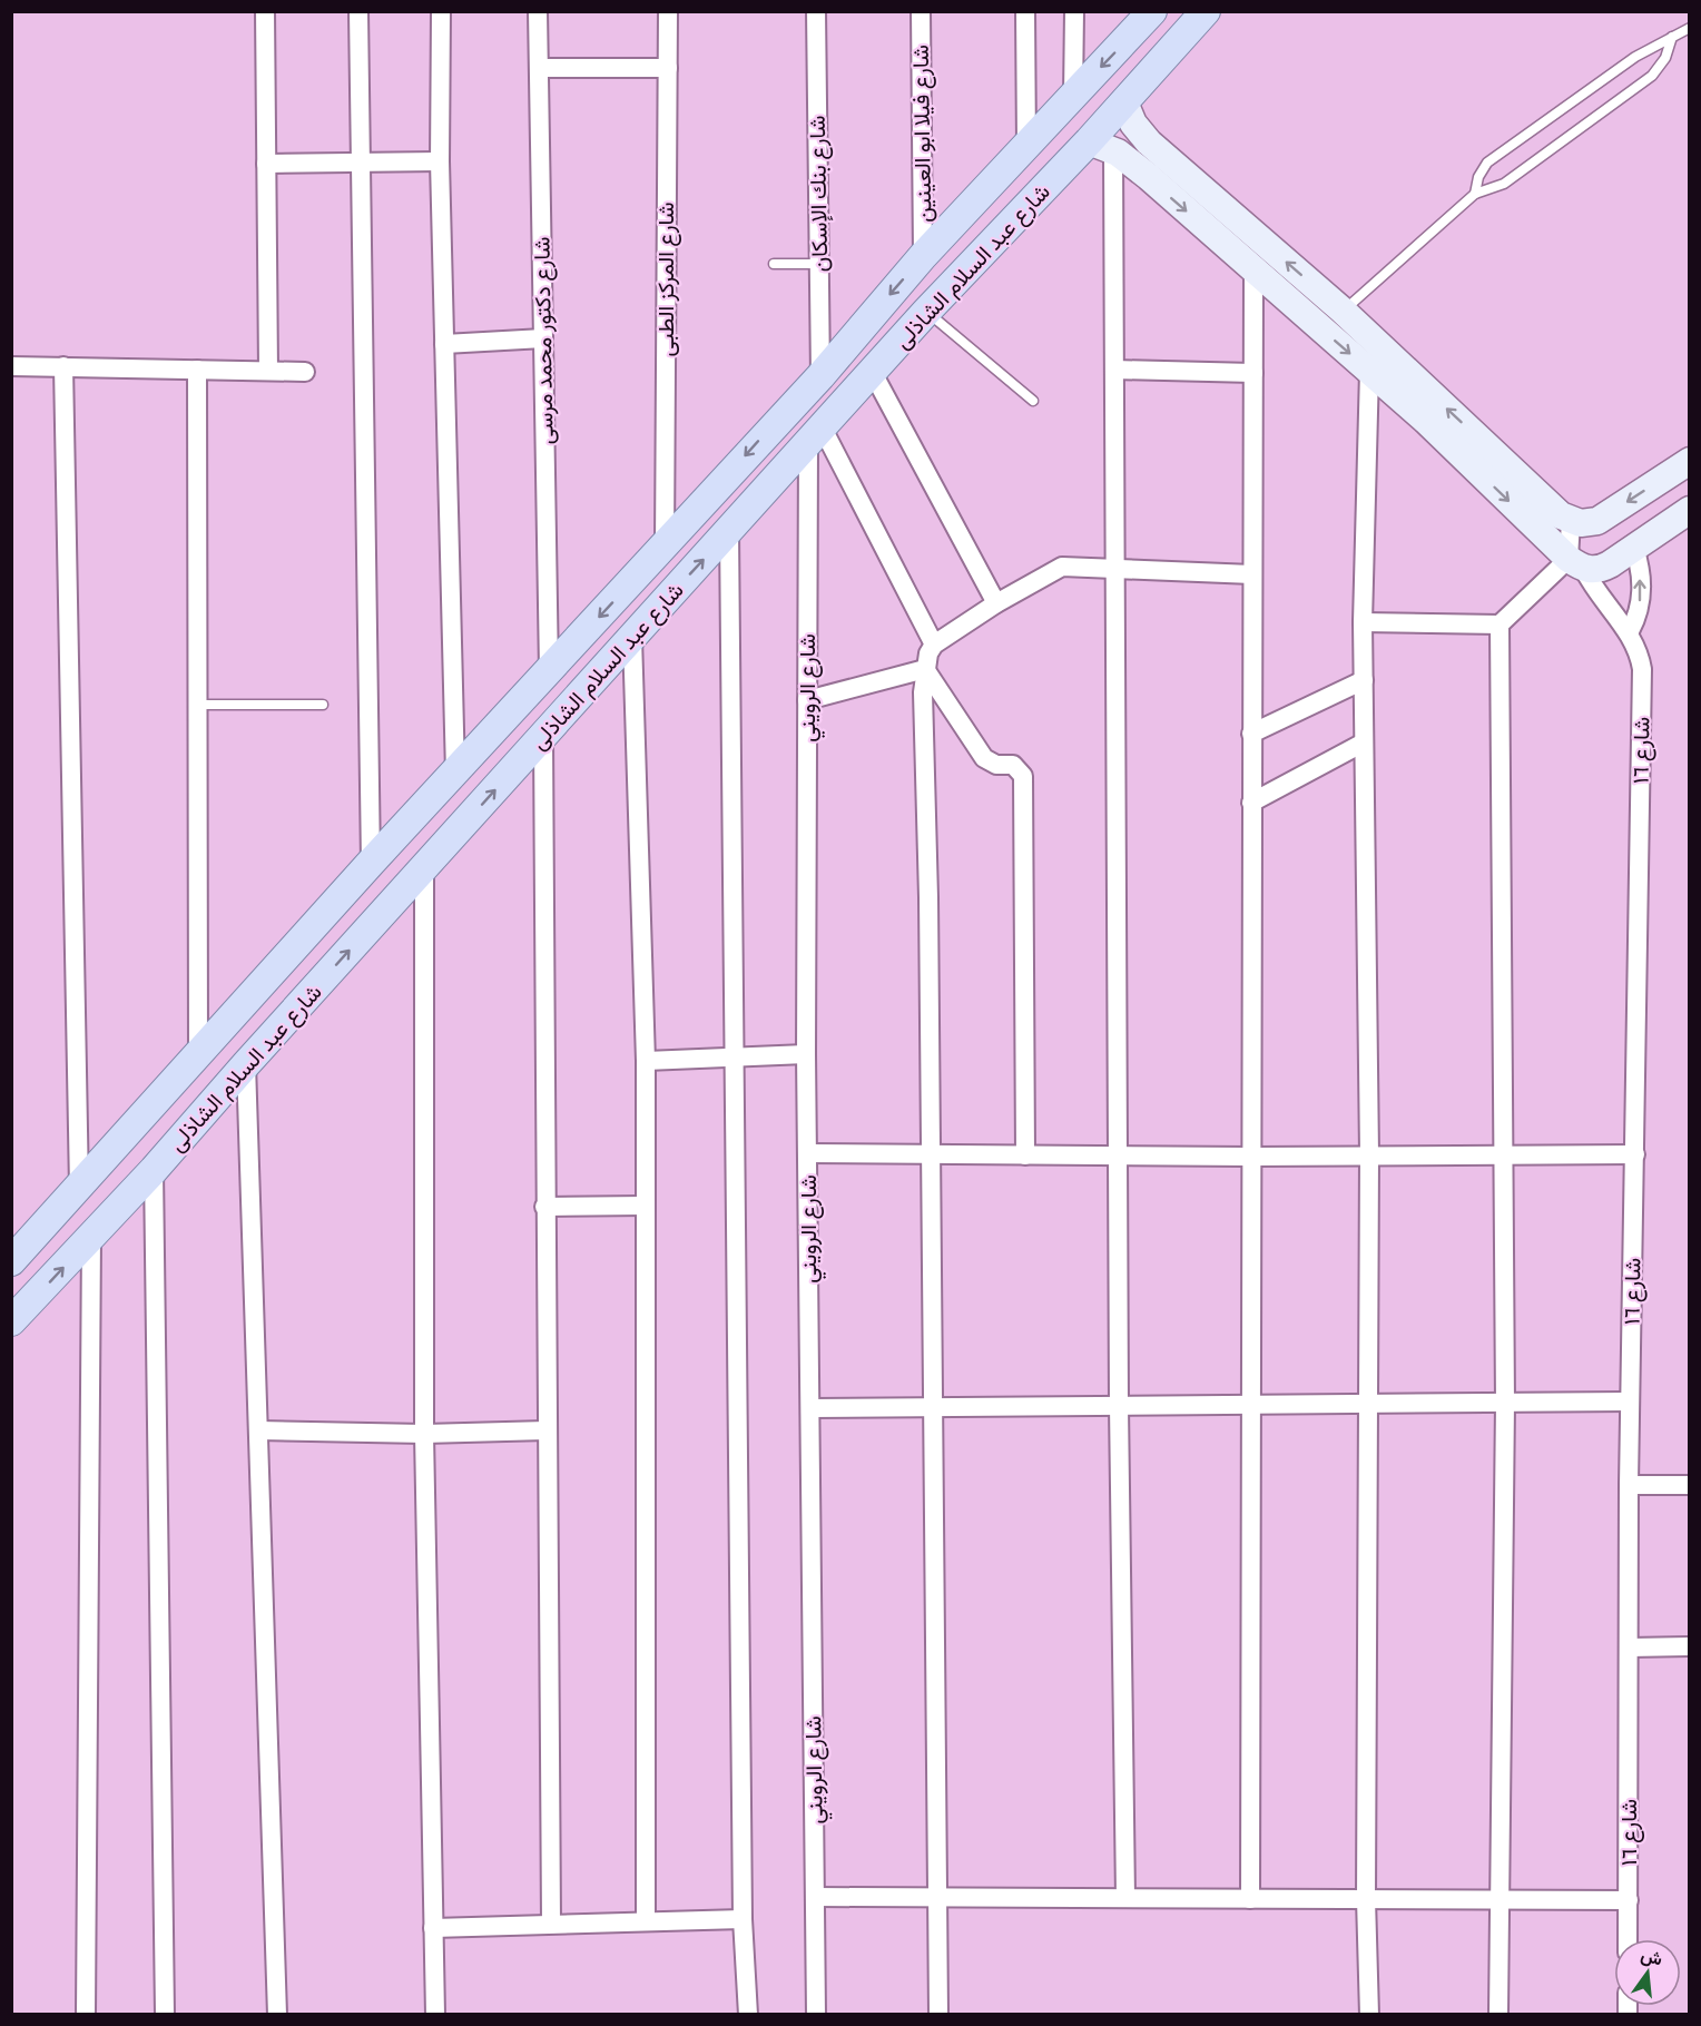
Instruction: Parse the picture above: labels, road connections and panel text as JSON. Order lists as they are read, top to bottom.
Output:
{
  "streets": {
    "main road": ["شارع عبد السلام الشاذلى"],
    "street": [
      "شارع فيلا ابو العينين",
      "شارع بنك الإسكان",
      "شارع المركز الطبى",
      "شارع دكتور محمد مرسى",
      "شارع الرويني",
      "شارع ١٦"
    ]
  },
  "crossings": [
    ["شارع فيلا ابو العينين", "شارع عبد السلام الشاذلى"],
    ["شارع بنك الإسكان", "شارع عبد السلام الشاذلى"],
    ["شارع عبد السلام الشاذلى", "شارع المركز الطبى"],
    ["شارع عبد السلام الشاذلى", "شارع دكتور محمد مرسى"],
    ["شارع عبد السلام الشاذلى", "شارع الرويني"]
  ],
  "north": "top"
}
